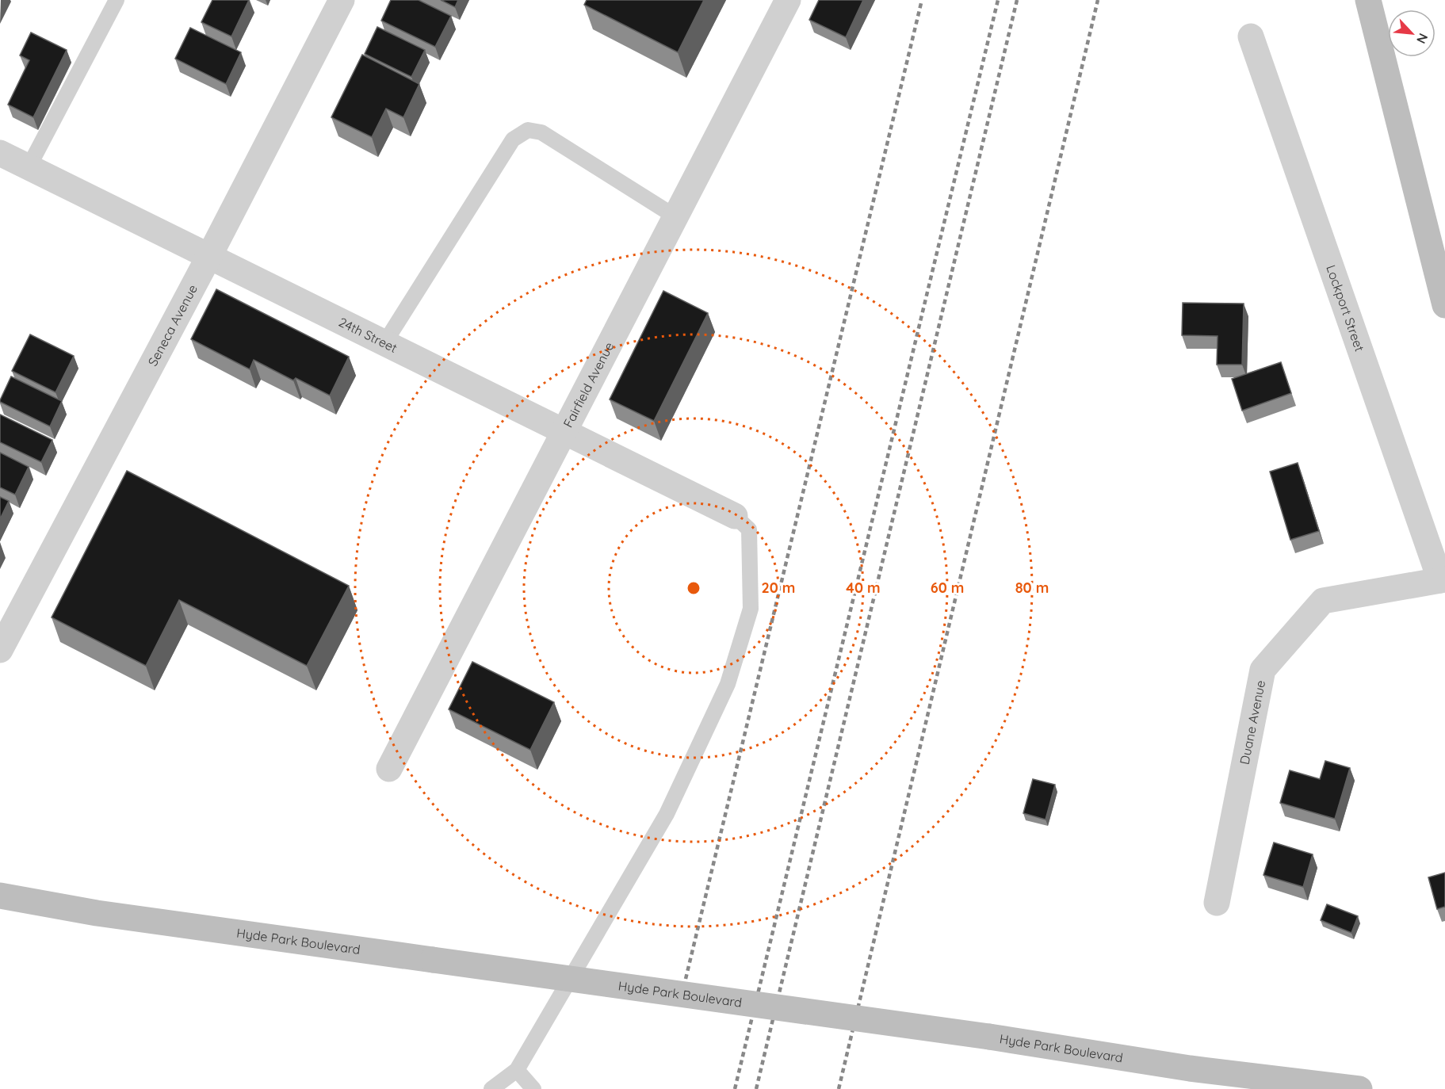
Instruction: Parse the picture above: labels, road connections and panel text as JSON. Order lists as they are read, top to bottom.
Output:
{
  "streets": {
    "main road": ["Hyde Park Boulevard"],
    "street": [
      "Lockport Street",
      "Seneca Avenue",
      "24th Street",
      "Fairfield Avenue",
      "Duane Avenue"
    ]
  },
  "crossings": [
    ["Lockport Street", "Duane Avenue"],
    ["Seneca Avenue", "24th Street"],
    ["24th Street", "Fairfield Avenue"]
  ],
  "north": "bottom right",
  "rings": [
    "20 m",
    "40 m",
    "60 m",
    "80 m"
  ]
}
